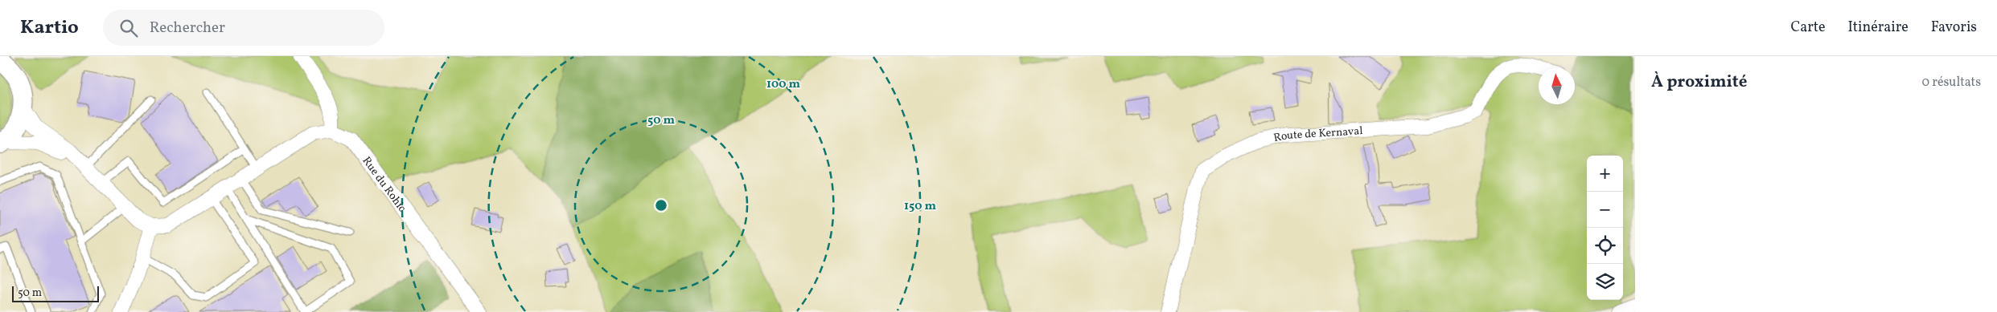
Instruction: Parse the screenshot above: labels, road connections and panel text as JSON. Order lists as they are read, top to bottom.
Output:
{
  "streets": {
    "street": ["Route de Kernaval", "Rue du Rohic"]
  },
  "scale_bar": "50 m",
  "north": "top",
  "page": {
    "header": "Kartio",
    "search": "Rechercher",
    "nav": ["Carte", "Itinéraire", "Favoris"],
    "heading": ["À proximité", "0 résultats"],
    "map_buttons": ["+", "−"],
    "scale": "50 m"
  },
  "rings": ["100 m", "50 m", "150 m"]
}
